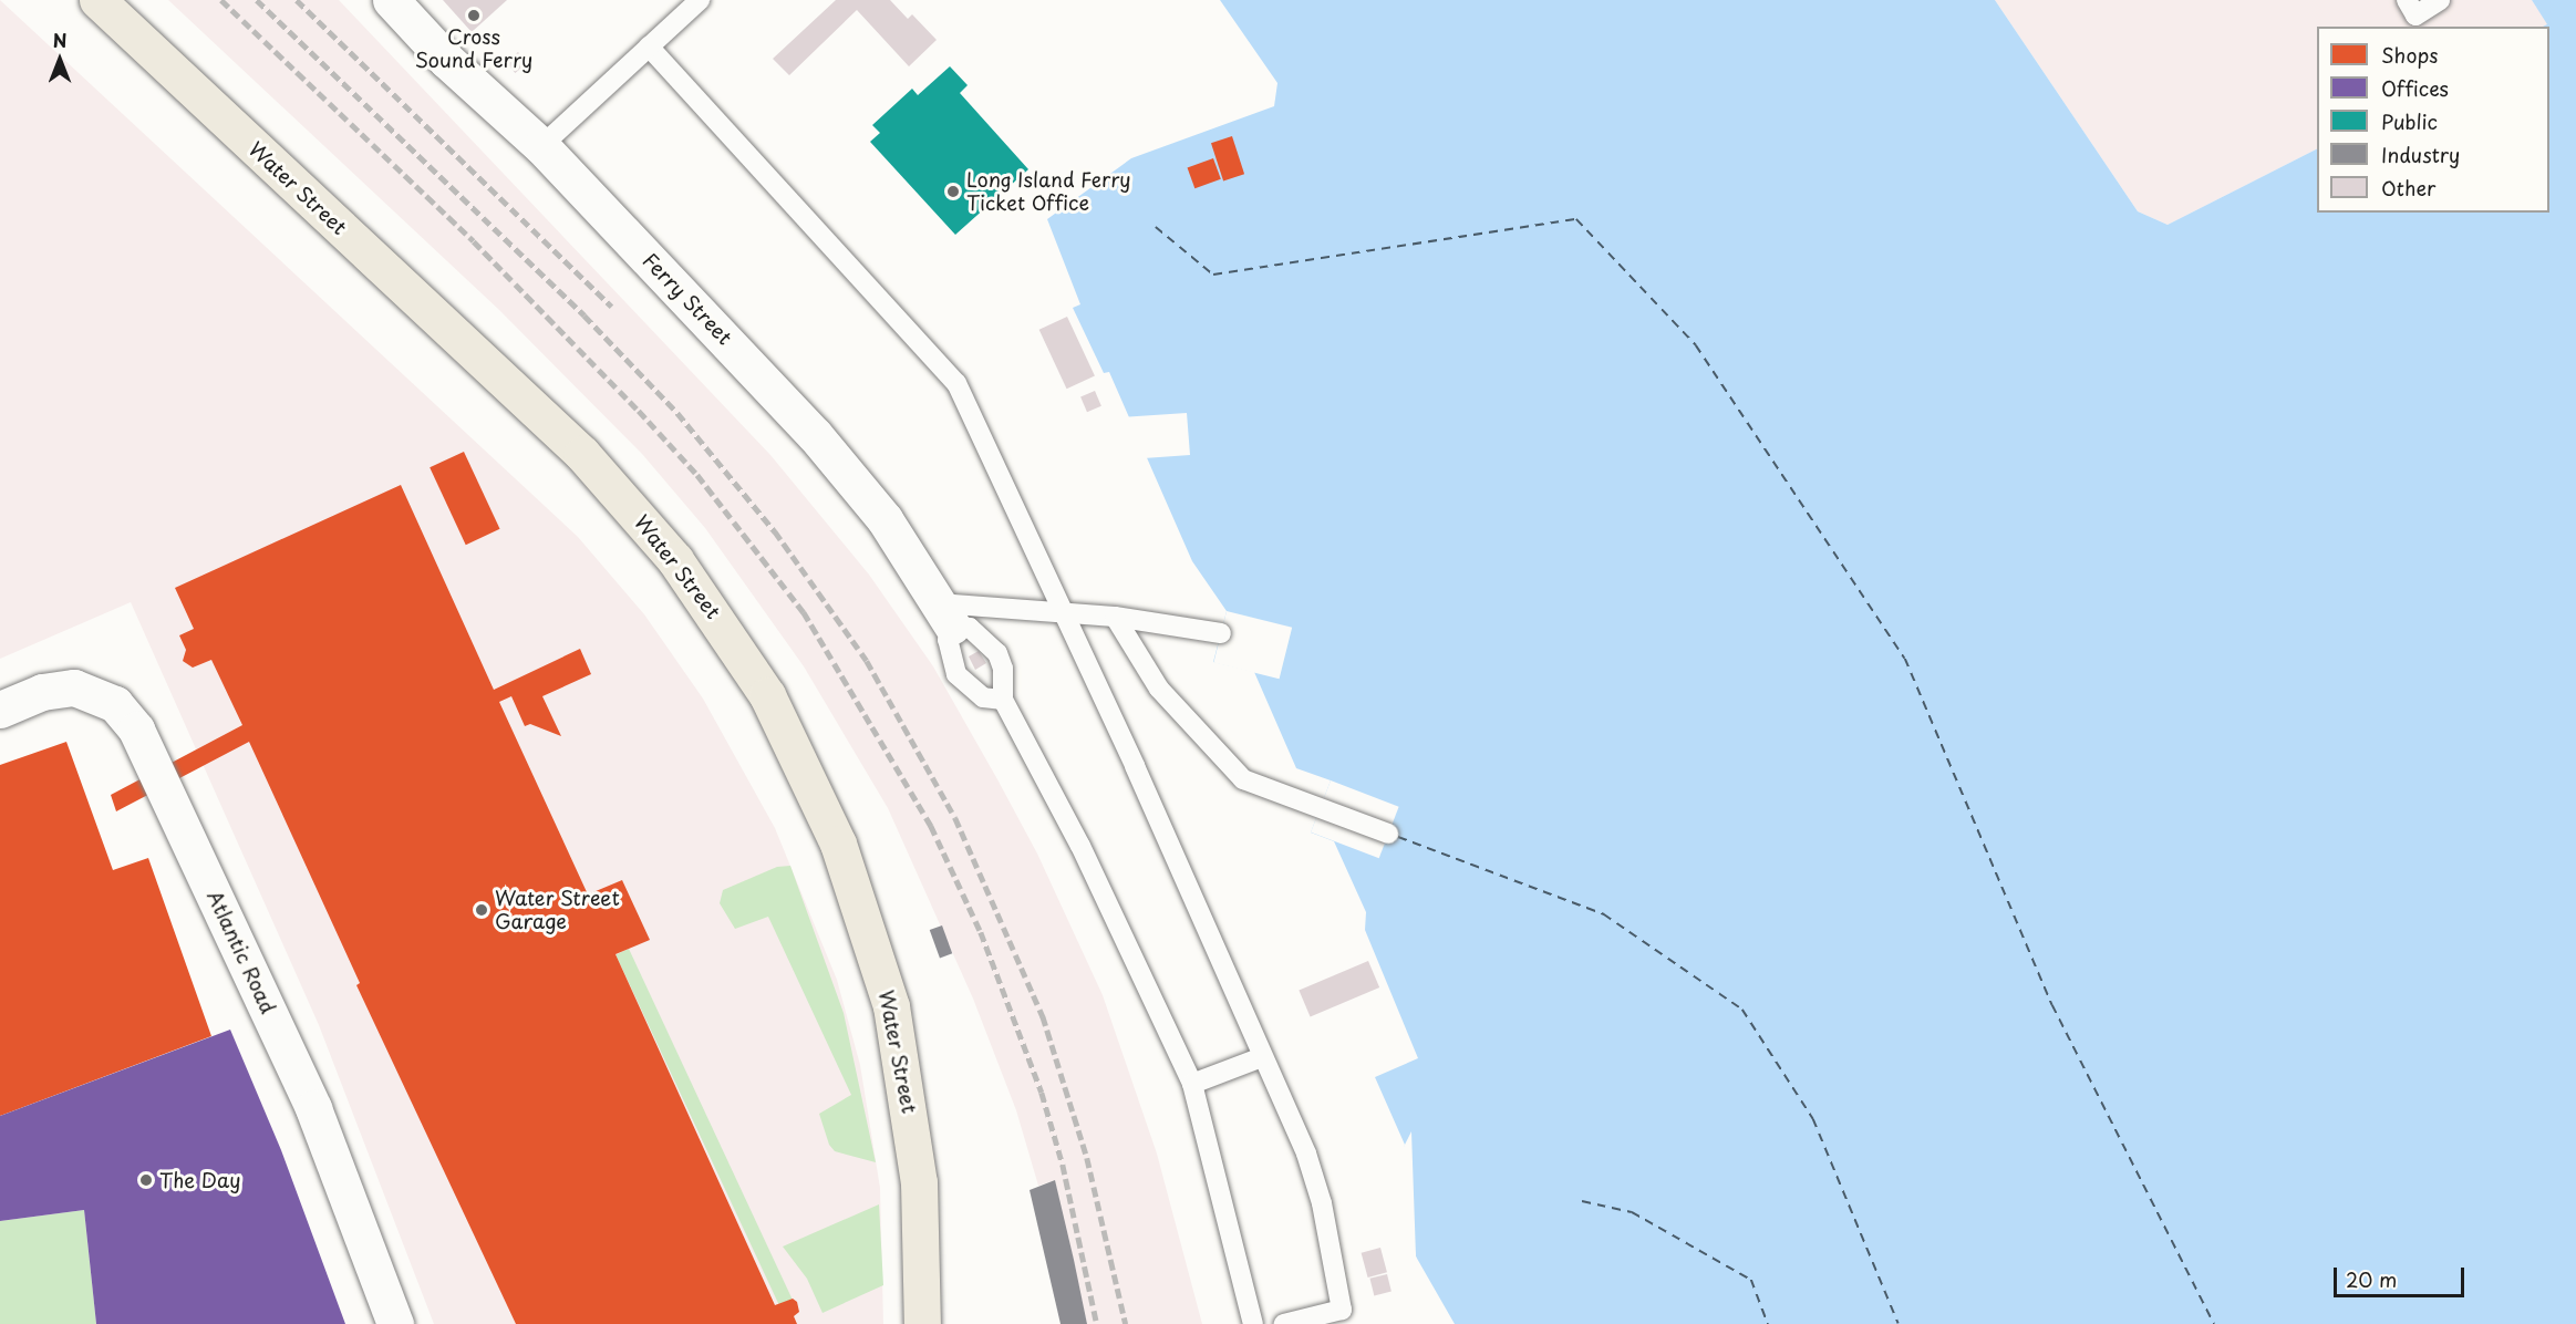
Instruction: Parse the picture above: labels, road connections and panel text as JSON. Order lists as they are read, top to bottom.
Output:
{
  "streets": {
    "main road": ["Water Street"],
    "street": ["Ferry Street", "Atlantic Road"]
  },
  "places": [
    "Cross Sound Ferry",
    "Long Island Ferry Ticket Office",
    "Water Street Garage",
    "The Day"
  ],
  "legend": [
    "Shops",
    "Offices",
    "Public",
    "Industry",
    "Other"
  ],
  "scale_bar": "20 m",
  "north": "top"
}
